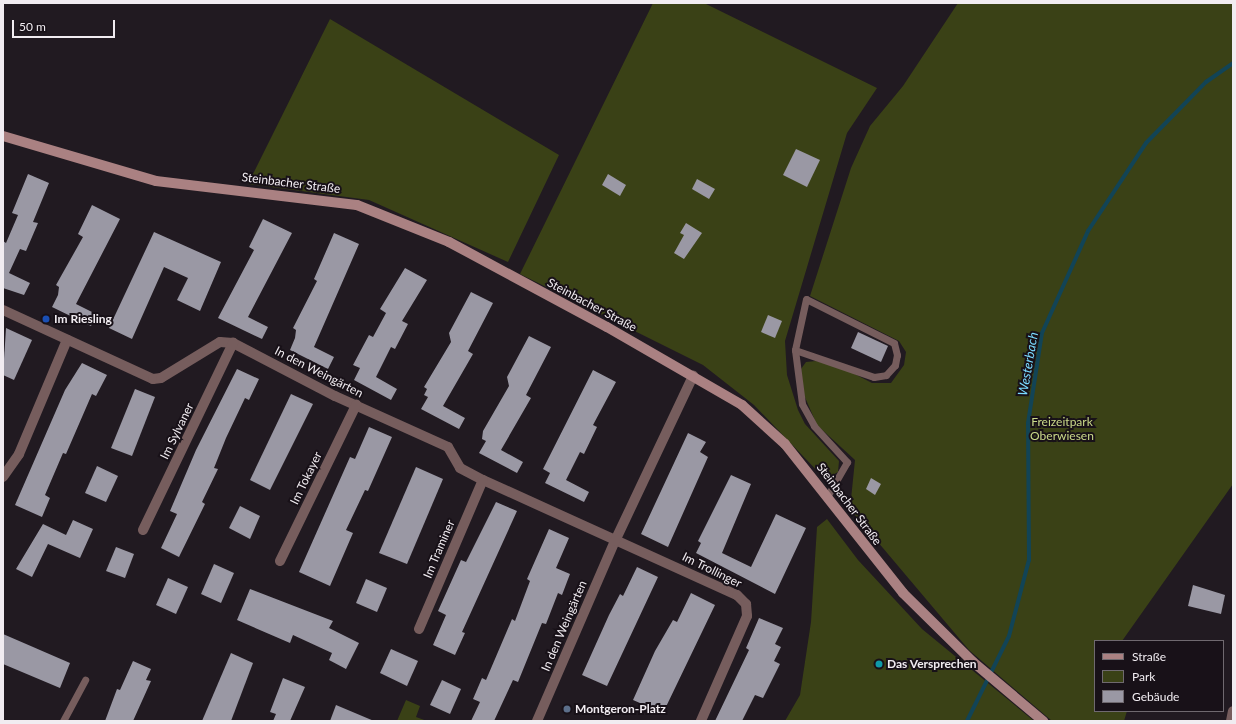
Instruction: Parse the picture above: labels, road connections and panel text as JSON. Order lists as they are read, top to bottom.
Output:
{
  "streets": {
    "main road": ["Steinbacher Straße"],
    "street": [
      "In den Weingärten",
      "Im Sylvaner",
      "Im Tokayer",
      "Im Traminer",
      "Im Trollinger"
    ]
  },
  "crossings": [
    ["Steinbacher Straße", "In den Weingärten"],
    ["In den Weingärten", "Im Sylvaner"],
    ["In den Weingärten", "Im Tokayer"],
    ["In den Weingärten", "Im Traminer"],
    ["In den Weingärten", "Im Trollinger"]
  ],
  "water": ["Westerbach"],
  "parks": ["Freizeitpark Oberwiesen"],
  "places": ["Im Riesling", "Das Versprechen", "Montgeron-Platz"],
  "legend": ["Straße", "Park", "Gebäude"],
  "scale_bar": "50 m"
}
